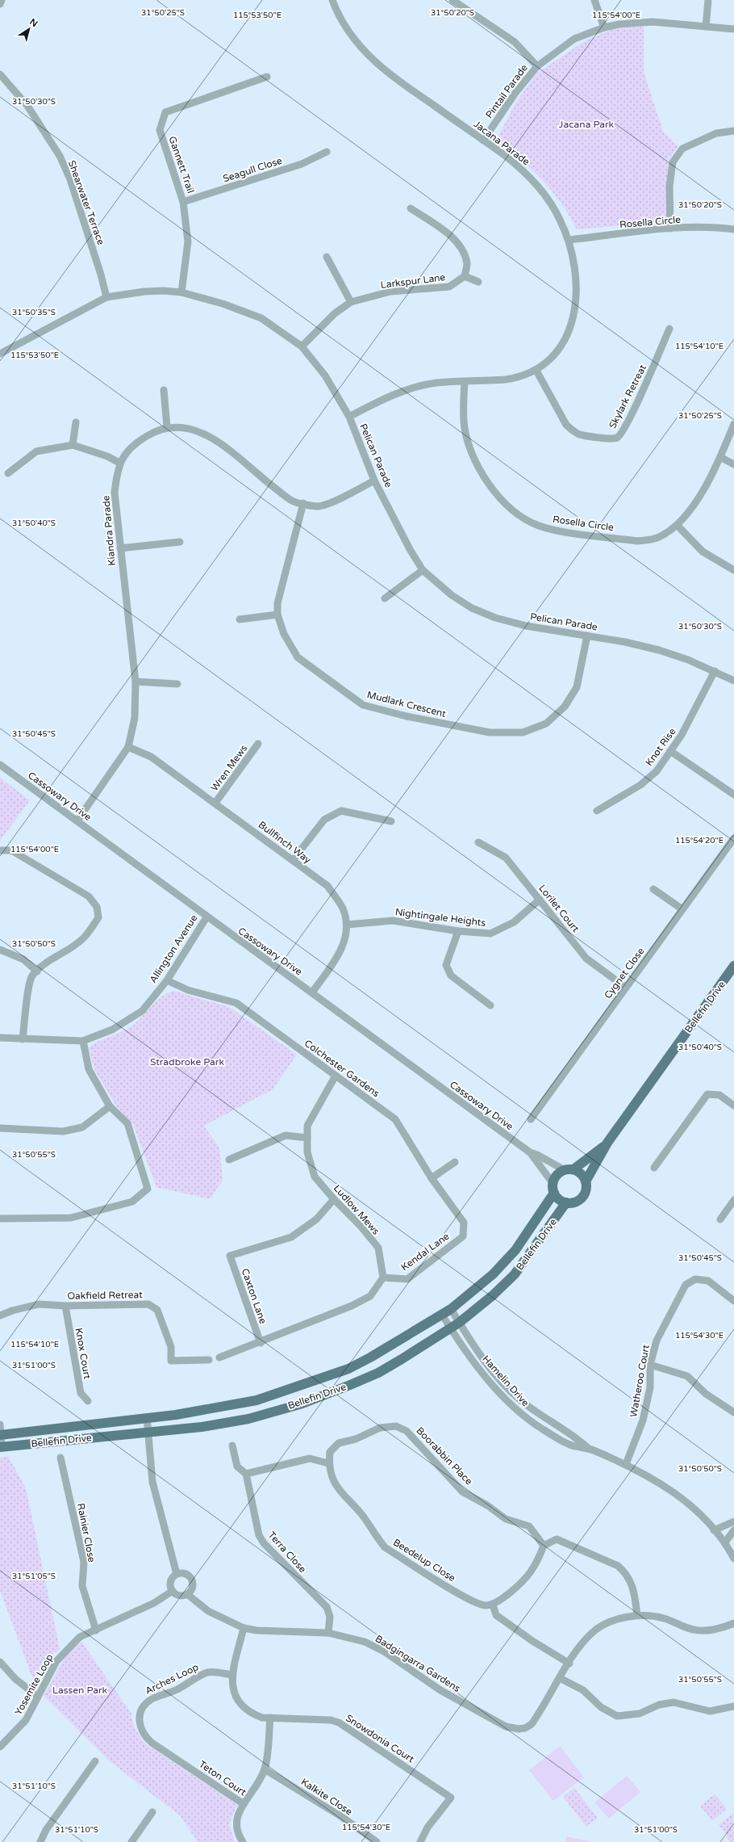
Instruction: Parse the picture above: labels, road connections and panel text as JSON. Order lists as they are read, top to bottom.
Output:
{
  "streets": {
    "main road": ["Bellefin Drive"],
    "street": [
      "Pintail Parade",
      "Jacana Parade",
      "Gannett Trail",
      "Seagull Close",
      "Shearwater Terrace",
      "Rosella Circle",
      "Larkspur Lane",
      "Skylark Retreat",
      "Pelican Parade",
      "Kiandra Parade",
      "Mudlark Crescent",
      "Knot Rise",
      "Wren Mews",
      "Cassowary Drive",
      "Bullfinch Way",
      "Lorilet Court",
      "Nightingale Heights",
      "Allington Avenue",
      "Cygnet Close",
      "Colchester Gardens",
      "Ludlow Mews",
      "Kendal Lane",
      "Oakfield Retreat",
      "Caxton Lane",
      "Knox Court",
      "Hamelin Drive",
      "Watheroo Court",
      "Boorabbin Place",
      "Rainier Close",
      "Terra Close",
      "Beedelup Close",
      "Badgingarra Gardens",
      "Arches Loop",
      "Yosemite Loop",
      "Snowdonia Court",
      "Teton Court",
      "Kalkite Close"
    ]
  },
  "crossings": [
    ["Pintail Parade", "Jacana Parade"],
    ["Jacana Parade", "Rosella Circle"],
    ["Jacana Parade", "Skylark Retreat"],
    ["Jacana Parade", "Pelican Parade"],
    ["Gannett Trail", "Seagull Close"],
    ["Gannett Trail", "Pelican Parade"],
    ["Shearwater Terrace", "Pelican Parade"],
    ["Larkspur Lane", "Pelican Parade"],
    ["Pelican Parade", "Kiandra Parade"],
    ["Pelican Parade", "Mudlark Crescent"],
    ["Pelican Parade", "Knot Rise"],
    ["Kiandra Parade", "Mudlark Crescent"],
    ["Kiandra Parade", "Cassowary Drive"],
    ["Kiandra Parade", "Bullfinch Way"],
    ["Wren Mews", "Bullfinch Way"],
    ["Cassowary Drive", "Bullfinch Way"],
    ["Cassowary Drive", "Allington Avenue"],
    ["Cassowary Drive", "Bellefin Drive"],
    ["Bullfinch Way", "Nightingale Heights"],
    ["Lorilet Court", "Nightingale Heights"],
    ["Lorilet Court", "Cygnet Close"],
    ["Allington Avenue", "Colchester Gardens"],
    ["Bellefin Drive", "Hamelin Drive"],
    ["Colchester Gardens", "Ludlow Mews"],
    ["Colchester Gardens", "Kendal Lane"],
    ["Ludlow Mews", "Kendal Lane"],
    ["Ludlow Mews", "Caxton Lane"],
    ["Oakfield Retreat", "Knox Court"],
    ["Hamelin Drive", "Watheroo Court"],
    ["Boorabbin Place", "Beedelup Close"],
    ["Rainier Close", "Yosemite Loop"],
    ["Terra Close", "Badgingarra Gardens"],
    ["Badgingarra Gardens", "Yosemite Loop"],
    ["Badgingarra Gardens", "Snowdonia Court"],
    ["Arches Loop", "Snowdonia Court"],
    ["Arches Loop", "Teton Court"]
  ],
  "parks": ["Jacana Park", "Stradbroke Park", "Lassen Park"],
  "north": "top right",
  "coordinates": [
    "31°50'20\"S",
    "31°50'25\"S",
    "115°53'50\"E",
    "115°54'00\"E",
    "31°50'30\"S",
    "31°50'35\"S",
    "115°54'10\"E",
    "31°50'40\"S",
    "31°50'45\"S",
    "115°54'20\"E",
    "31°50'50\"S",
    "31°50'55\"S",
    "115°54'30\"E",
    "31°51'00\"S",
    "31°51'05\"S",
    "31°51'10\"S"
  ]
}
